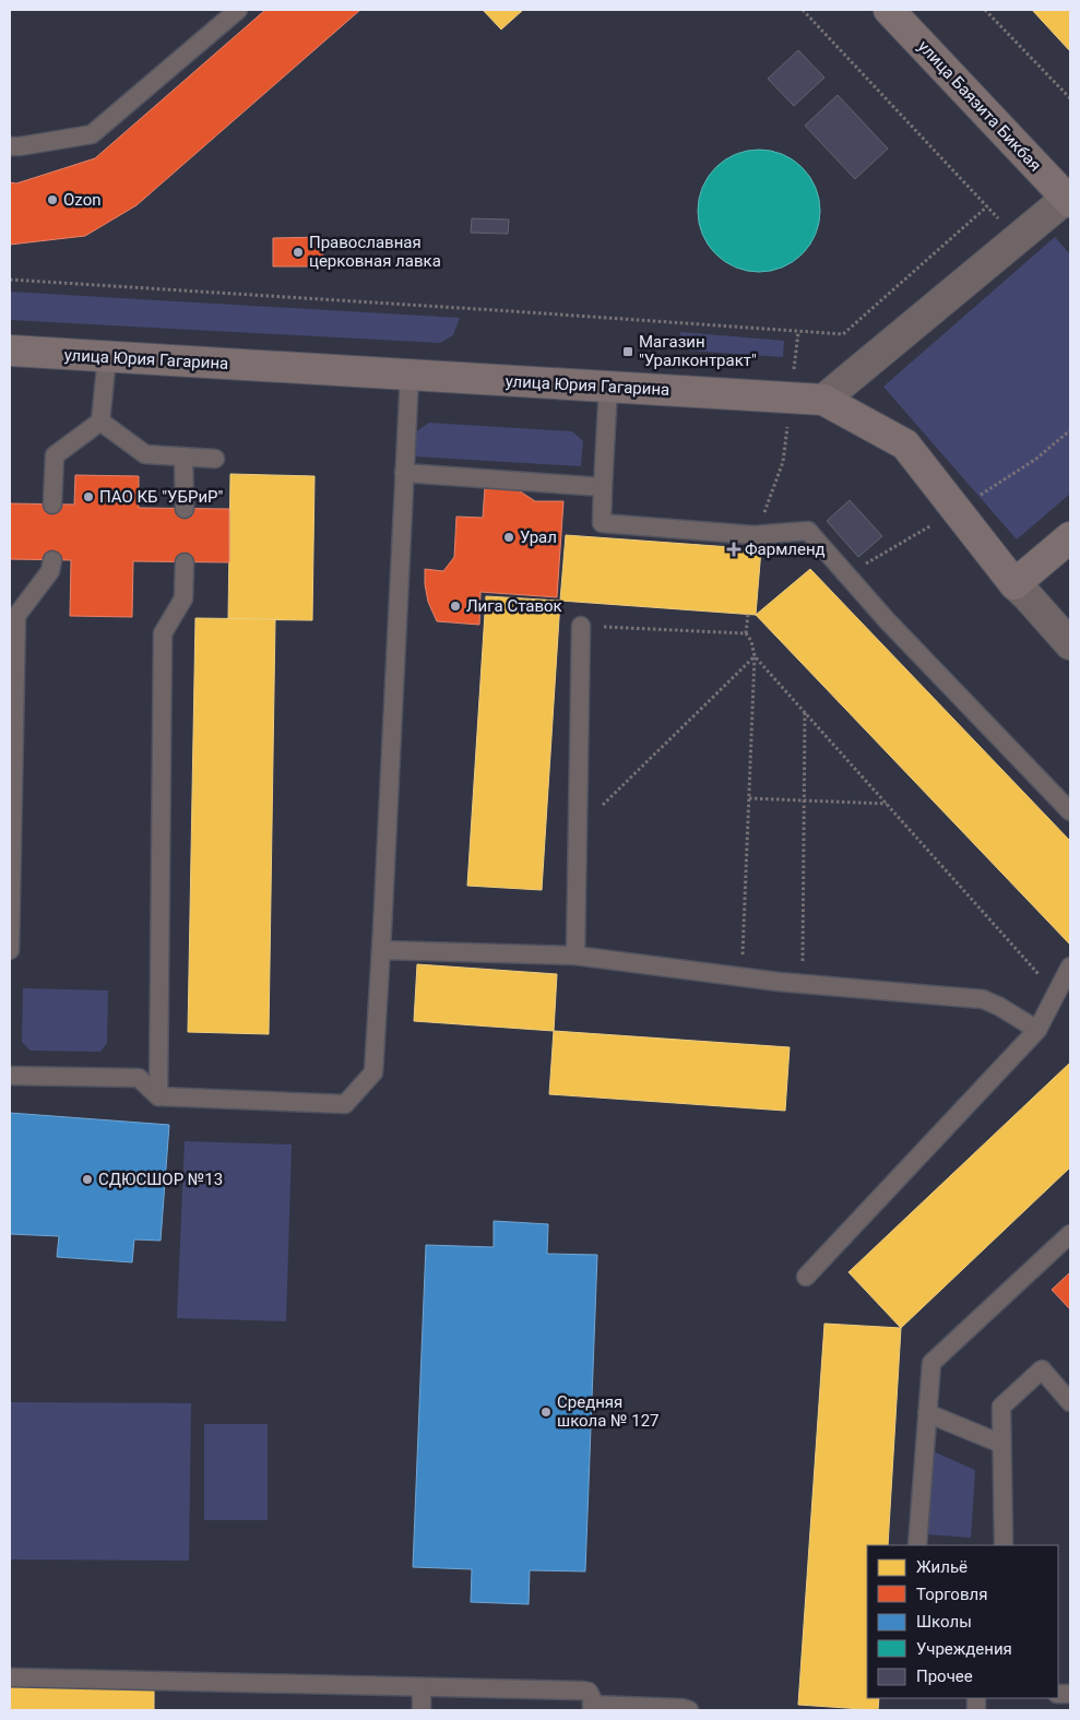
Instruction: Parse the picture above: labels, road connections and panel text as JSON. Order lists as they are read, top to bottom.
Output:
{
  "streets": {
    "main road": ["улица Баязита Бикбая", "улица Юрия Гагарина"]
  },
  "places": {
    "other": [
      "Ozon",
      "Православная церковная лавка",
      "ПАО КБ \"УБРиР\"",
      "Урал",
      "Лига Ставок",
      "СДЮСШОР №13",
      "Средняя школа № 127"
    ],
    "transit": ["Магазин \"Уралконтракт\""],
    "health": ["Фармленд"]
  },
  "legend": [
    "Жильё",
    "Торговля",
    "Школы",
    "Учреждения",
    "Прочее"
  ]
}
